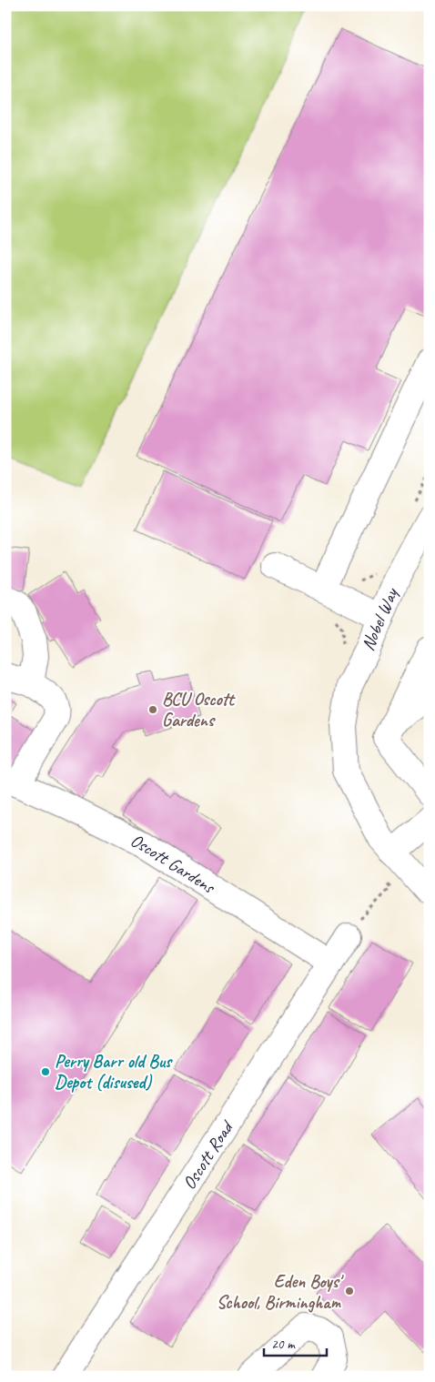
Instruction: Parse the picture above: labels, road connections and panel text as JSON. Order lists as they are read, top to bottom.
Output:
{
  "streets": {
    "street": ["Nobel Way", "Oscott Gardens", "Oscott Road"]
  },
  "crossings": [
    ["Oscott Gardens", "Oscott Road"]
  ],
  "places": ["BCU Oscott Gardens", "Perry Barr old Bus Depot (disused)", "Eden Boys' School, Birmingham"],
  "scale_bar": "20 m"
}
